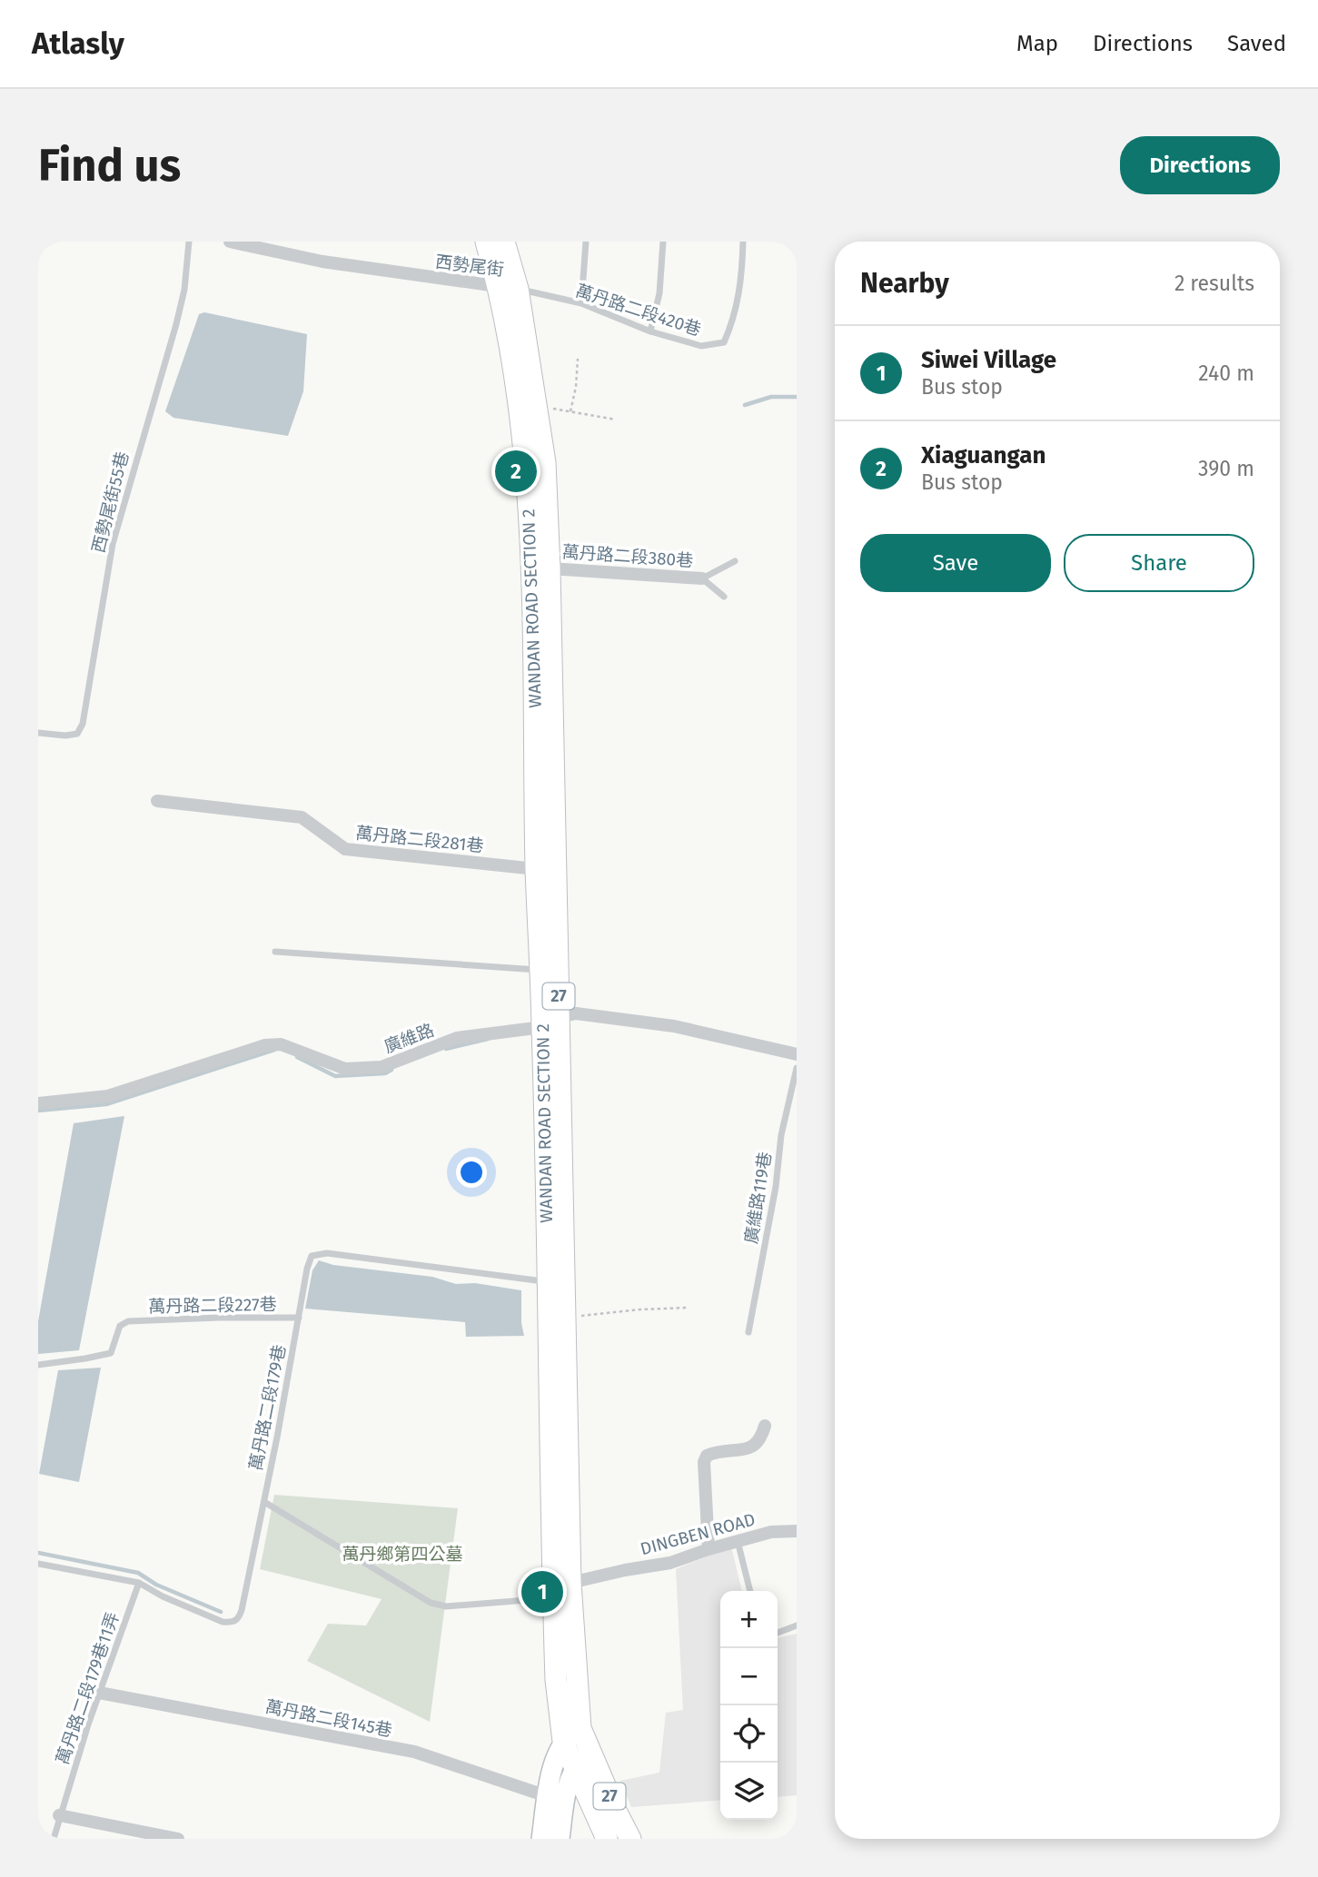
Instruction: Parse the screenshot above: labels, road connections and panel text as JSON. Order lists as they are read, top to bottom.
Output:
{
  "streets": {
    "main road": ["WANDAN ROAD SECTION 2", "27"],
    "street": [
      "西勢尾街",
      "萬丹路二段380巷",
      "萬丹路二段281巷",
      "廣維路",
      "DINGBEN ROAD",
      "萬丹路二段145巷"
    ],
    "lane": [
      "萬丹路二段420巷",
      "西勢尾街55巷",
      "廣維路119巷",
      "萬丹路二段227巷",
      "萬丹路二段179巷",
      "萬丹路二段179巷11弄"
    ]
  },
  "crossings": [
    ["西勢尾街", "萬丹路二段420巷"],
    ["西勢尾街", "WANDAN ROAD SECTION 2"],
    ["萬丹路二段420巷", "WANDAN ROAD SECTION 2"],
    ["萬丹路二段380巷", "WANDAN ROAD SECTION 2"],
    ["WANDAN ROAD SECTION 2", "萬丹路二段281巷"],
    ["WANDAN ROAD SECTION 2", "27"],
    ["WANDAN ROAD SECTION 2", "廣維路"],
    ["WANDAN ROAD SECTION 2", "萬丹路二段227巷"],
    ["WANDAN ROAD SECTION 2", "DINGBEN ROAD"],
    ["WANDAN ROAD SECTION 2", "萬丹路二段145巷"],
    ["萬丹路二段227巷", "萬丹路二段179巷"],
    ["萬丹路二段179巷", "萬丹路二段179巷11弄"],
    ["萬丹路二段179巷11弄", "萬丹路二段145巷"]
  ],
  "parks": ["萬丹鄉第四公墓"],
  "page": {
    "header": "Atlasly",
    "nav": ["Map", "Directions", "Saved"],
    "buttons": [
      "Directions",
      ["Save", "Share"]
    ],
    "title": "Find us",
    "heading": ["Nearby", "2 results"],
    "list": [
      {
        "mark": "1",
        "name": "Siwei Village",
        "note": "Bus stop",
        "value": "240 m"
      },
      {
        "mark": "2",
        "name": "Xiaguangan",
        "note": "Bus stop",
        "value": "390 m"
      }
    ],
    "pins": ["2", "1"],
    "map_buttons": ["+", "−"]
  }
}
